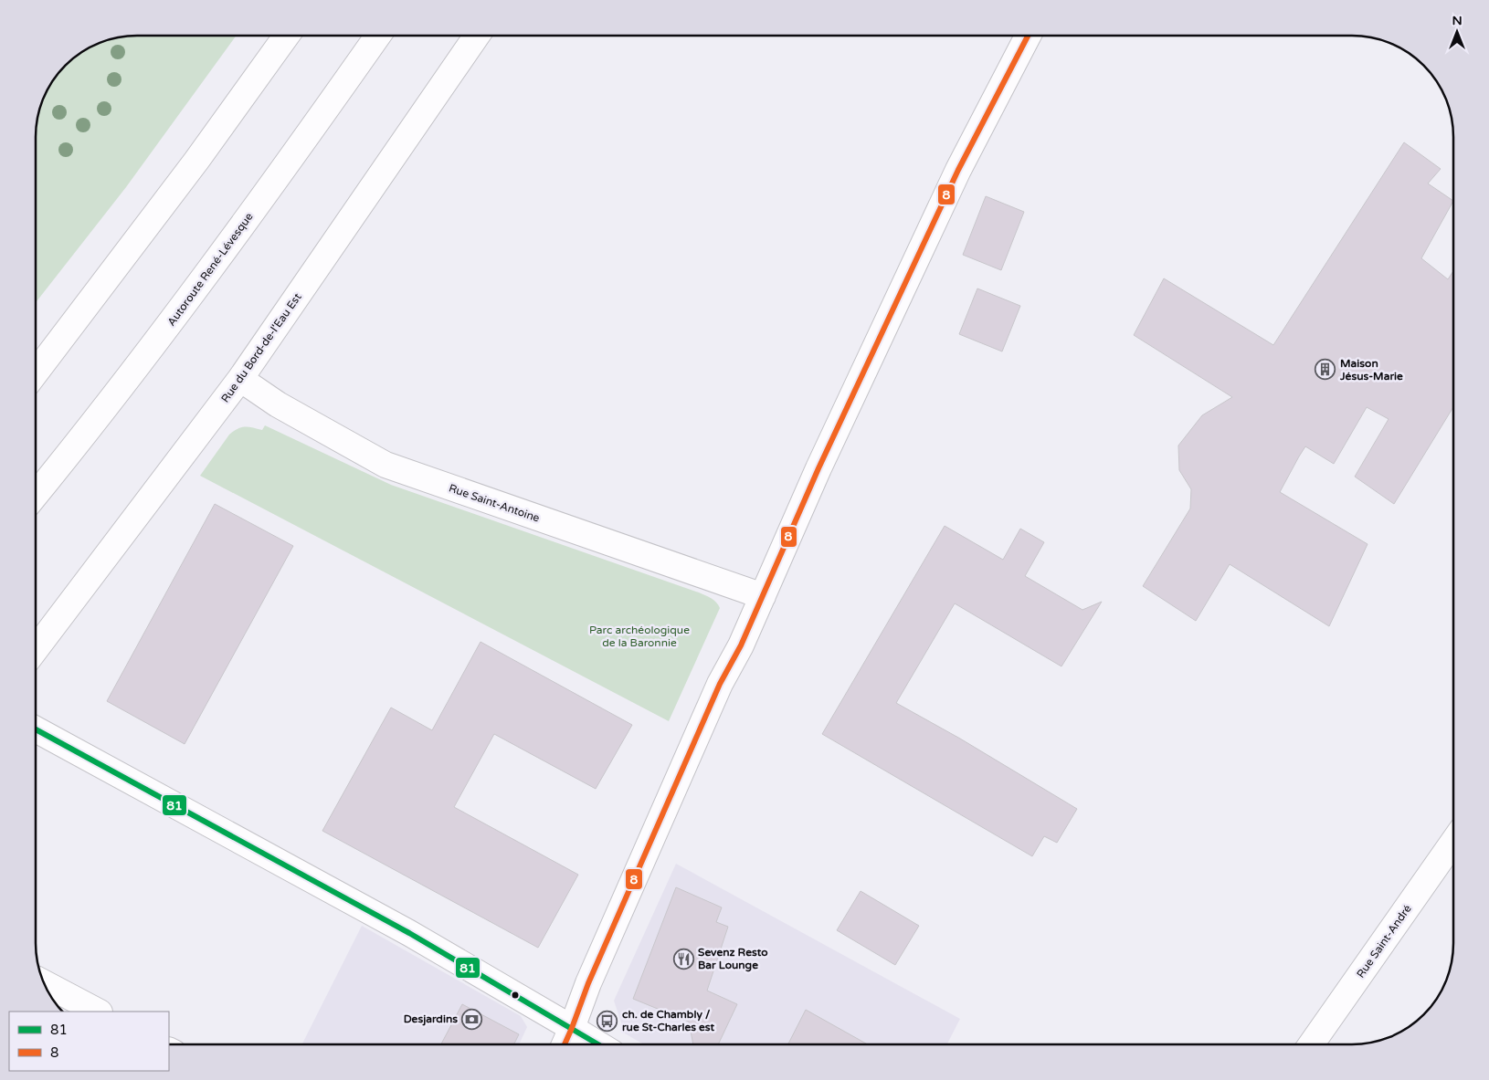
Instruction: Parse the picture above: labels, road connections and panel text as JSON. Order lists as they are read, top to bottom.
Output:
{
  "streets": {
    "main road": [
      "Autoroute René-Lévesque",
      "Rue du Bord-de-l'Eau Est",
      "Rue Saint-Antoine",
      "Rue Saint-André"
    ]
  },
  "crossings": [
    ["Rue du Bord-de-l'Eau Est", "Rue Saint-Antoine"]
  ],
  "parks": ["Parc archéologique de la Baronnie"],
  "places": {
    "building": ["Maison Jésus-Marie"],
    "restaurant": ["Sevenz Resto Bar Lounge"],
    "bank": ["Desjardins"],
    "bus stop": ["ch. de Chambly / rue St-Charles est"]
  },
  "lines": ["transit line 8", "transit line 81"],
  "legend": ["81", "8"],
  "north": "top"
}
